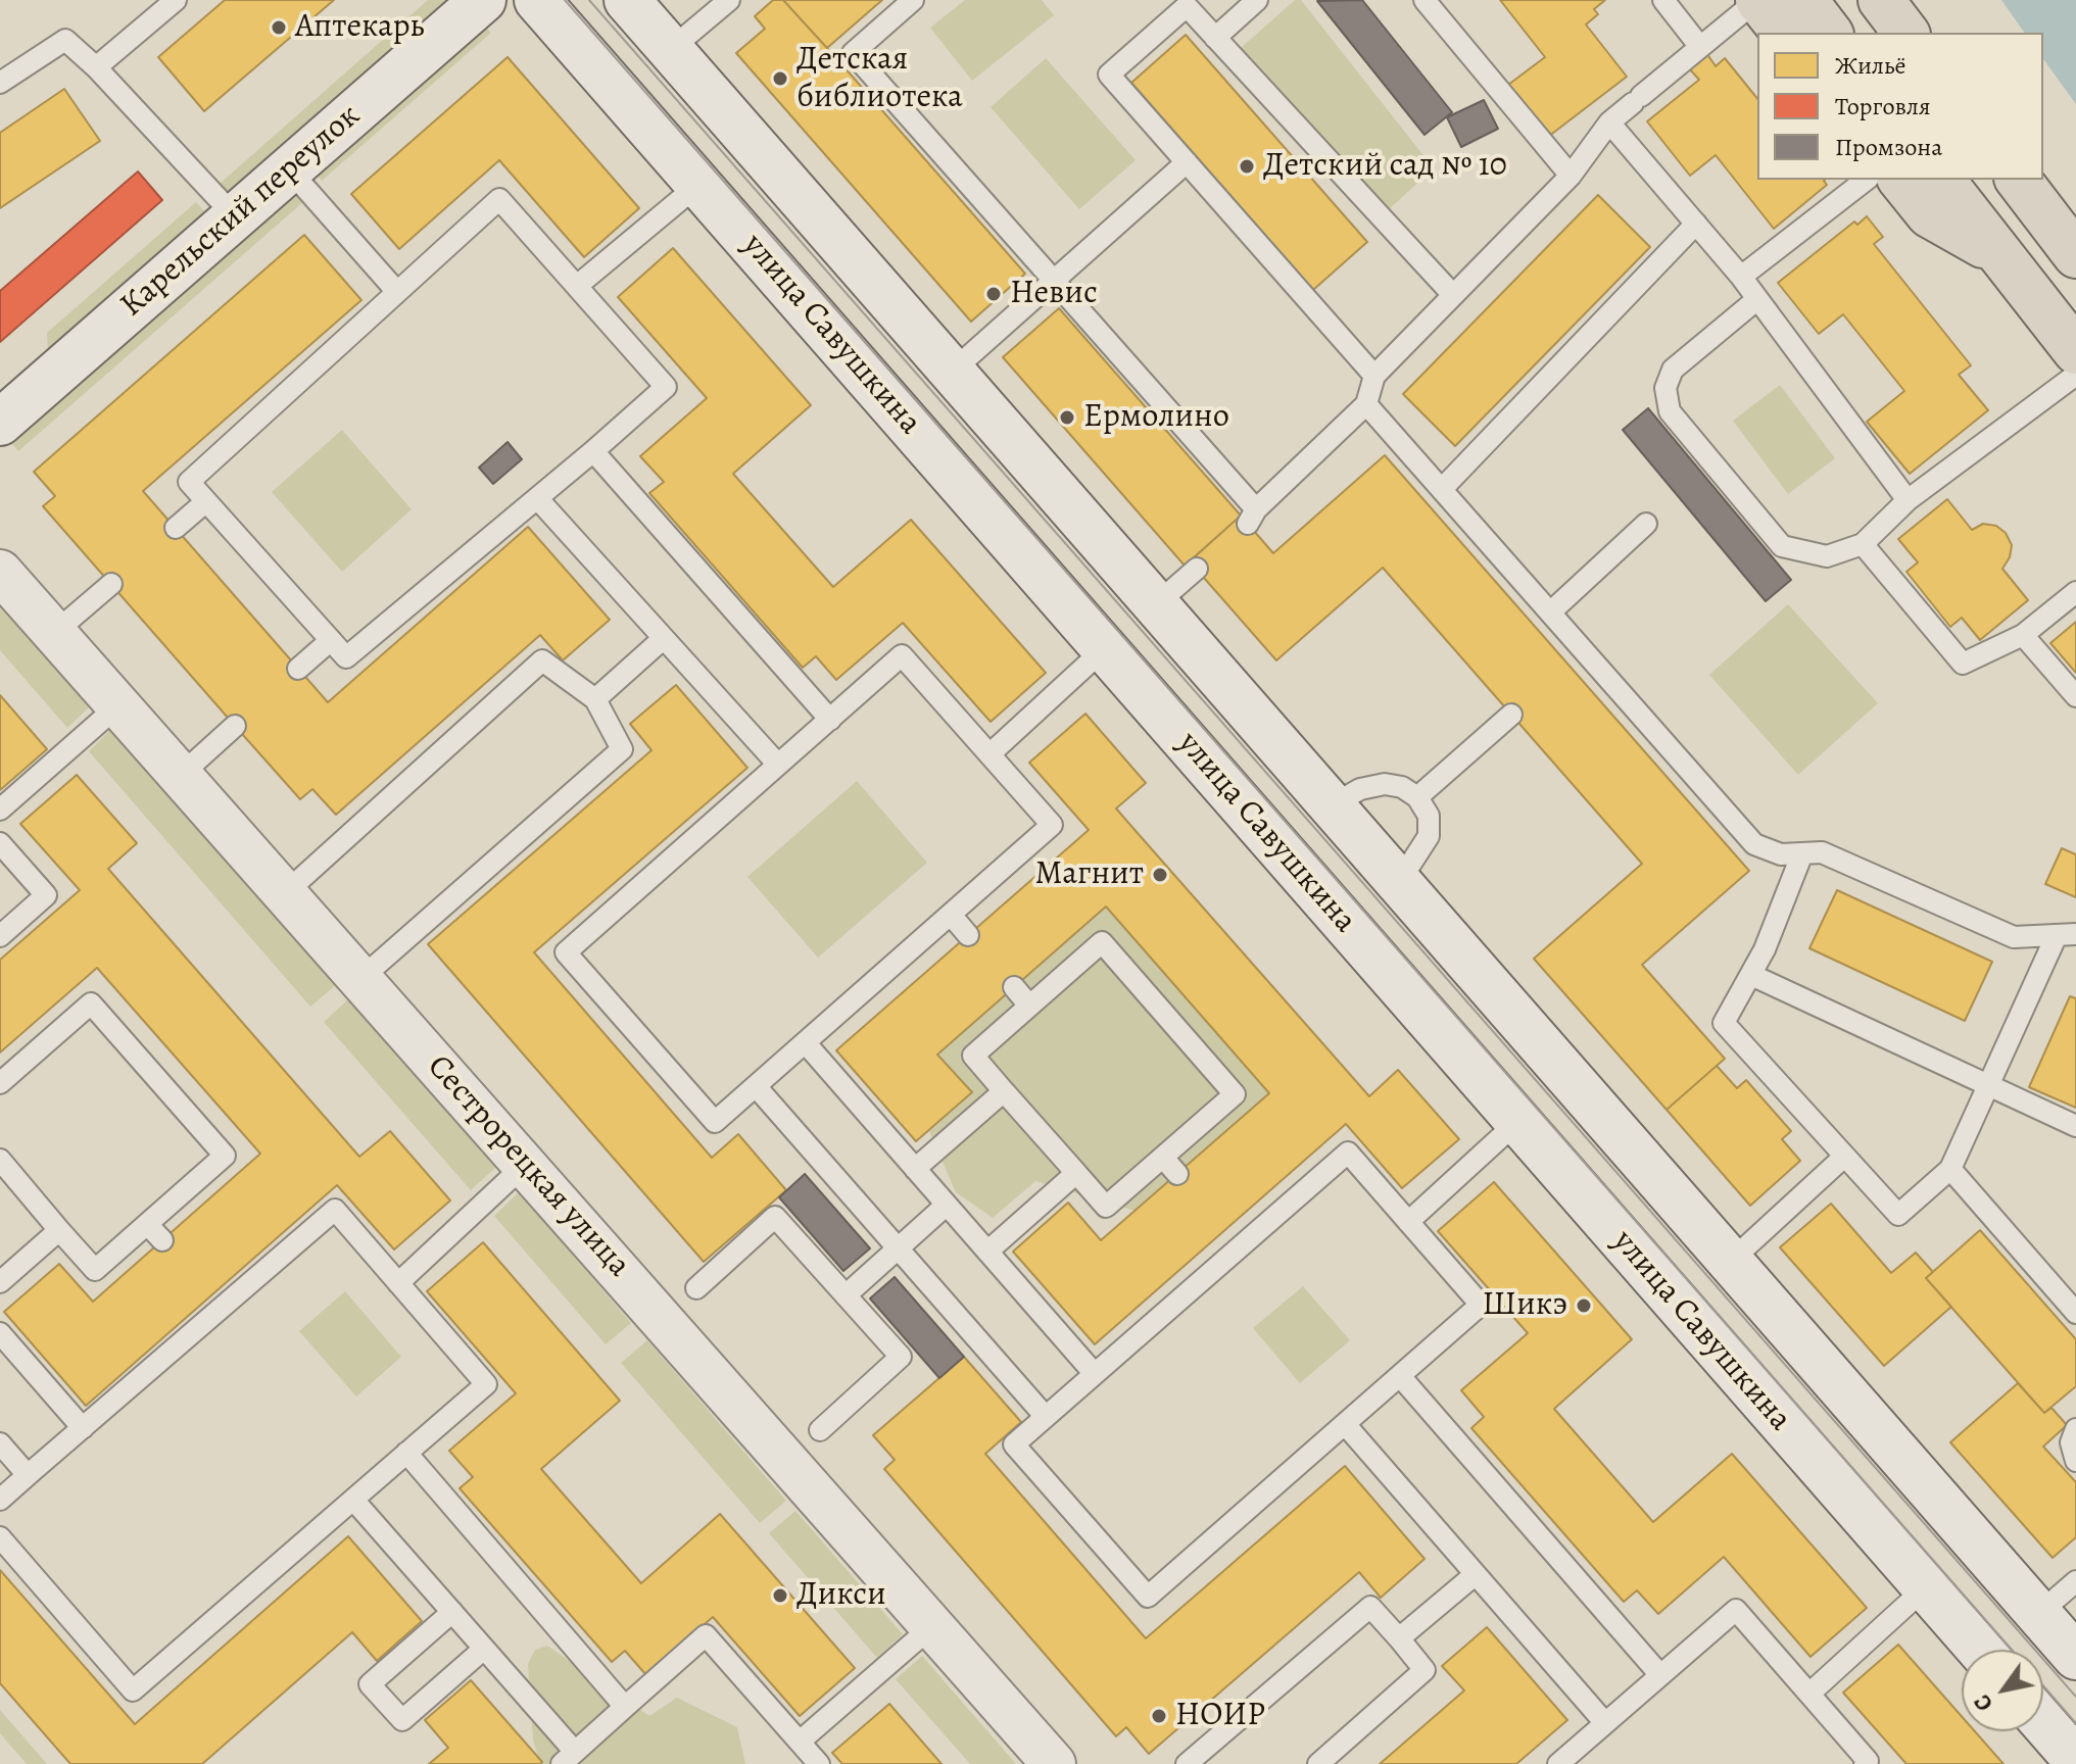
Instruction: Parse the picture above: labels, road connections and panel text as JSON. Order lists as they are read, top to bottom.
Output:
{
  "streets": {
    "main road": ["Карельский переулок", "улица Савушкина"],
    "street": ["Сестрорецкая улица"]
  },
  "places": [
    "Аптекарь",
    "Детская библиотека",
    "Детский сад № 10",
    "Невис",
    "Ермолино",
    "Магнит",
    "Шикэ",
    "Дикси",
    "НОИР"
  ],
  "legend": ["Жильё", "Торговля", "Промзона"],
  "north": "bottom left"
}
